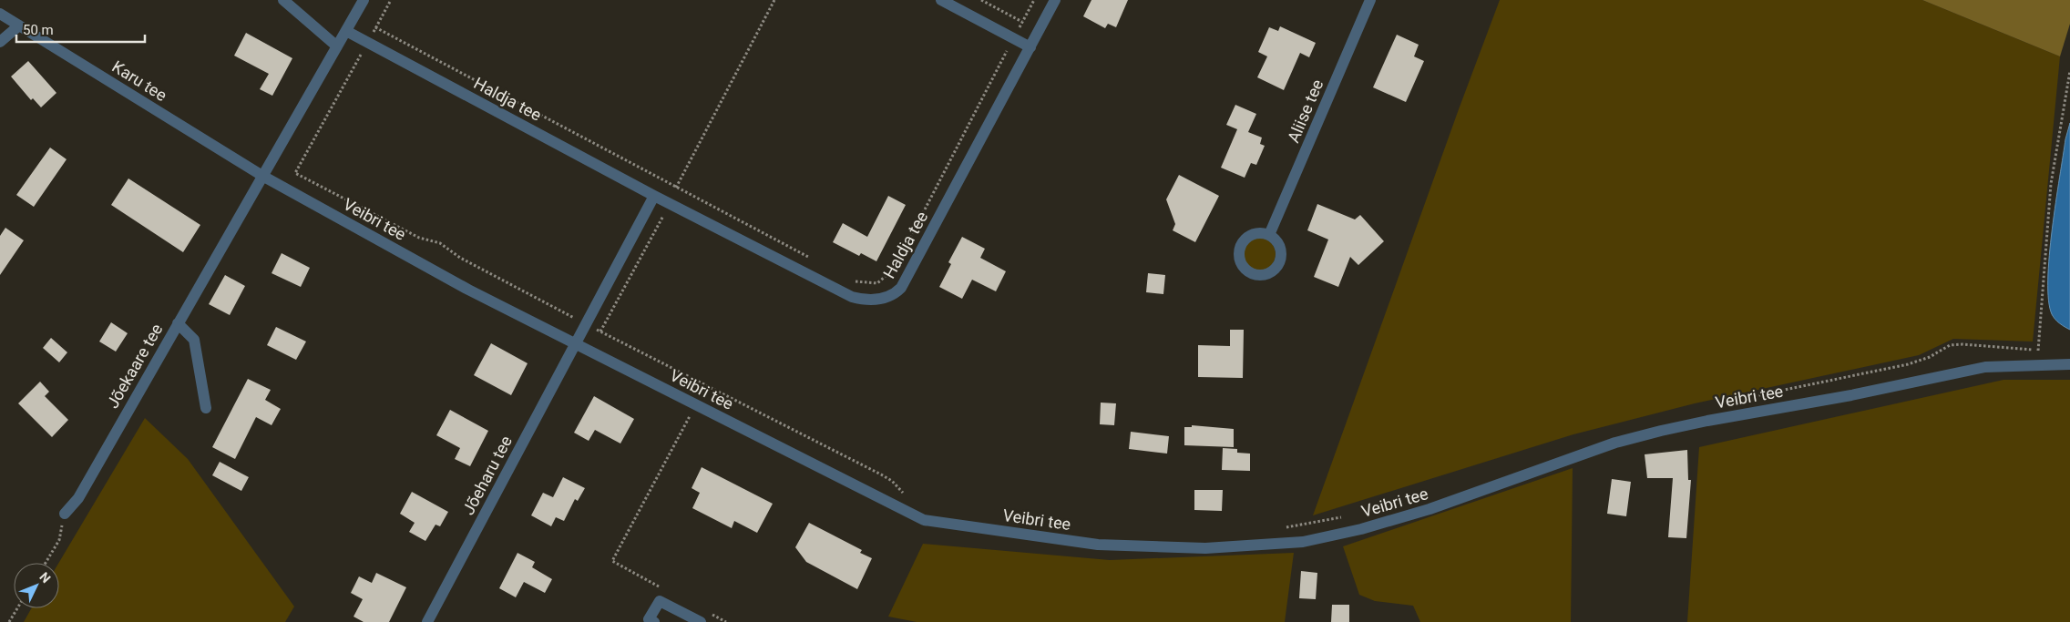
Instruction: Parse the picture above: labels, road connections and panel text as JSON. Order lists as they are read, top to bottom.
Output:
{
  "streets": {
    "street": [
      "Karu tee",
      "Haldja tee",
      "Aliise tee",
      "Veibri tee",
      "Jõekaare tee",
      "Jõeharu tee"
    ]
  },
  "crossings": [
    ["Karu tee", "Veibri tee"],
    ["Karu tee", "Jõekaare tee"],
    ["Veibri tee", "Jõekaare tee"],
    ["Veibri tee", "Jõeharu tee"]
  ],
  "scale_bar": "50 m",
  "north": "top right"
}
